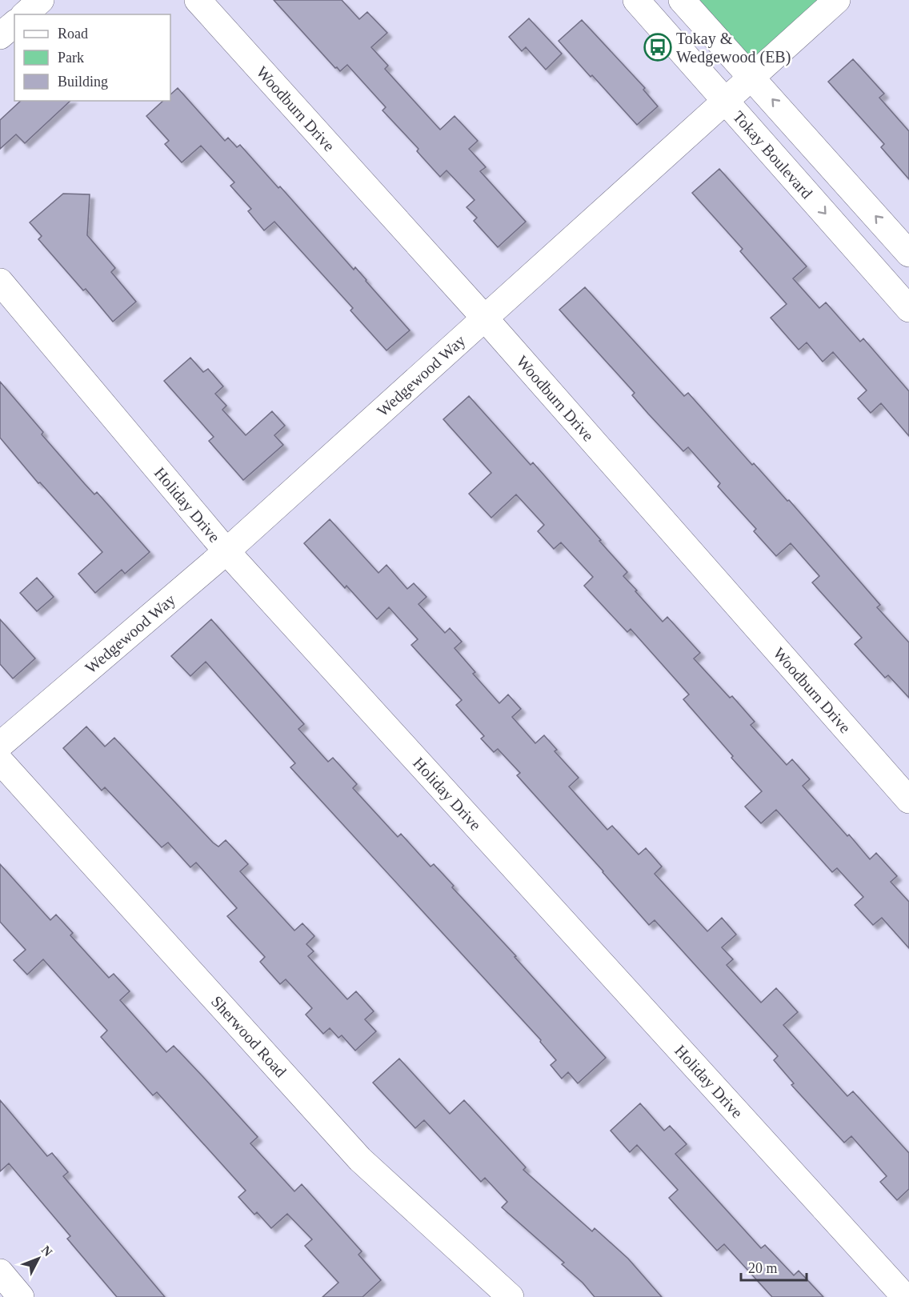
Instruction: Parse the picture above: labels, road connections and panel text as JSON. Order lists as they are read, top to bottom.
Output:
{
  "streets": {
    "street": [
      "Woodburn Drive",
      "Tokay Boulevard",
      "Wedgewood Way",
      "Holiday Drive",
      "Sherwood Road"
    ]
  },
  "crossings": [
    ["Woodburn Drive", "Wedgewood Way"],
    ["Tokay Boulevard", "Wedgewood Way"],
    ["Wedgewood Way", "Holiday Drive"]
  ],
  "places": {
    "bus stop": ["Tokay & Wedgewood (EB)"]
  },
  "legend": ["Road", "Park", "Building"],
  "scale_bar": "20 m",
  "north": "top right"
}
